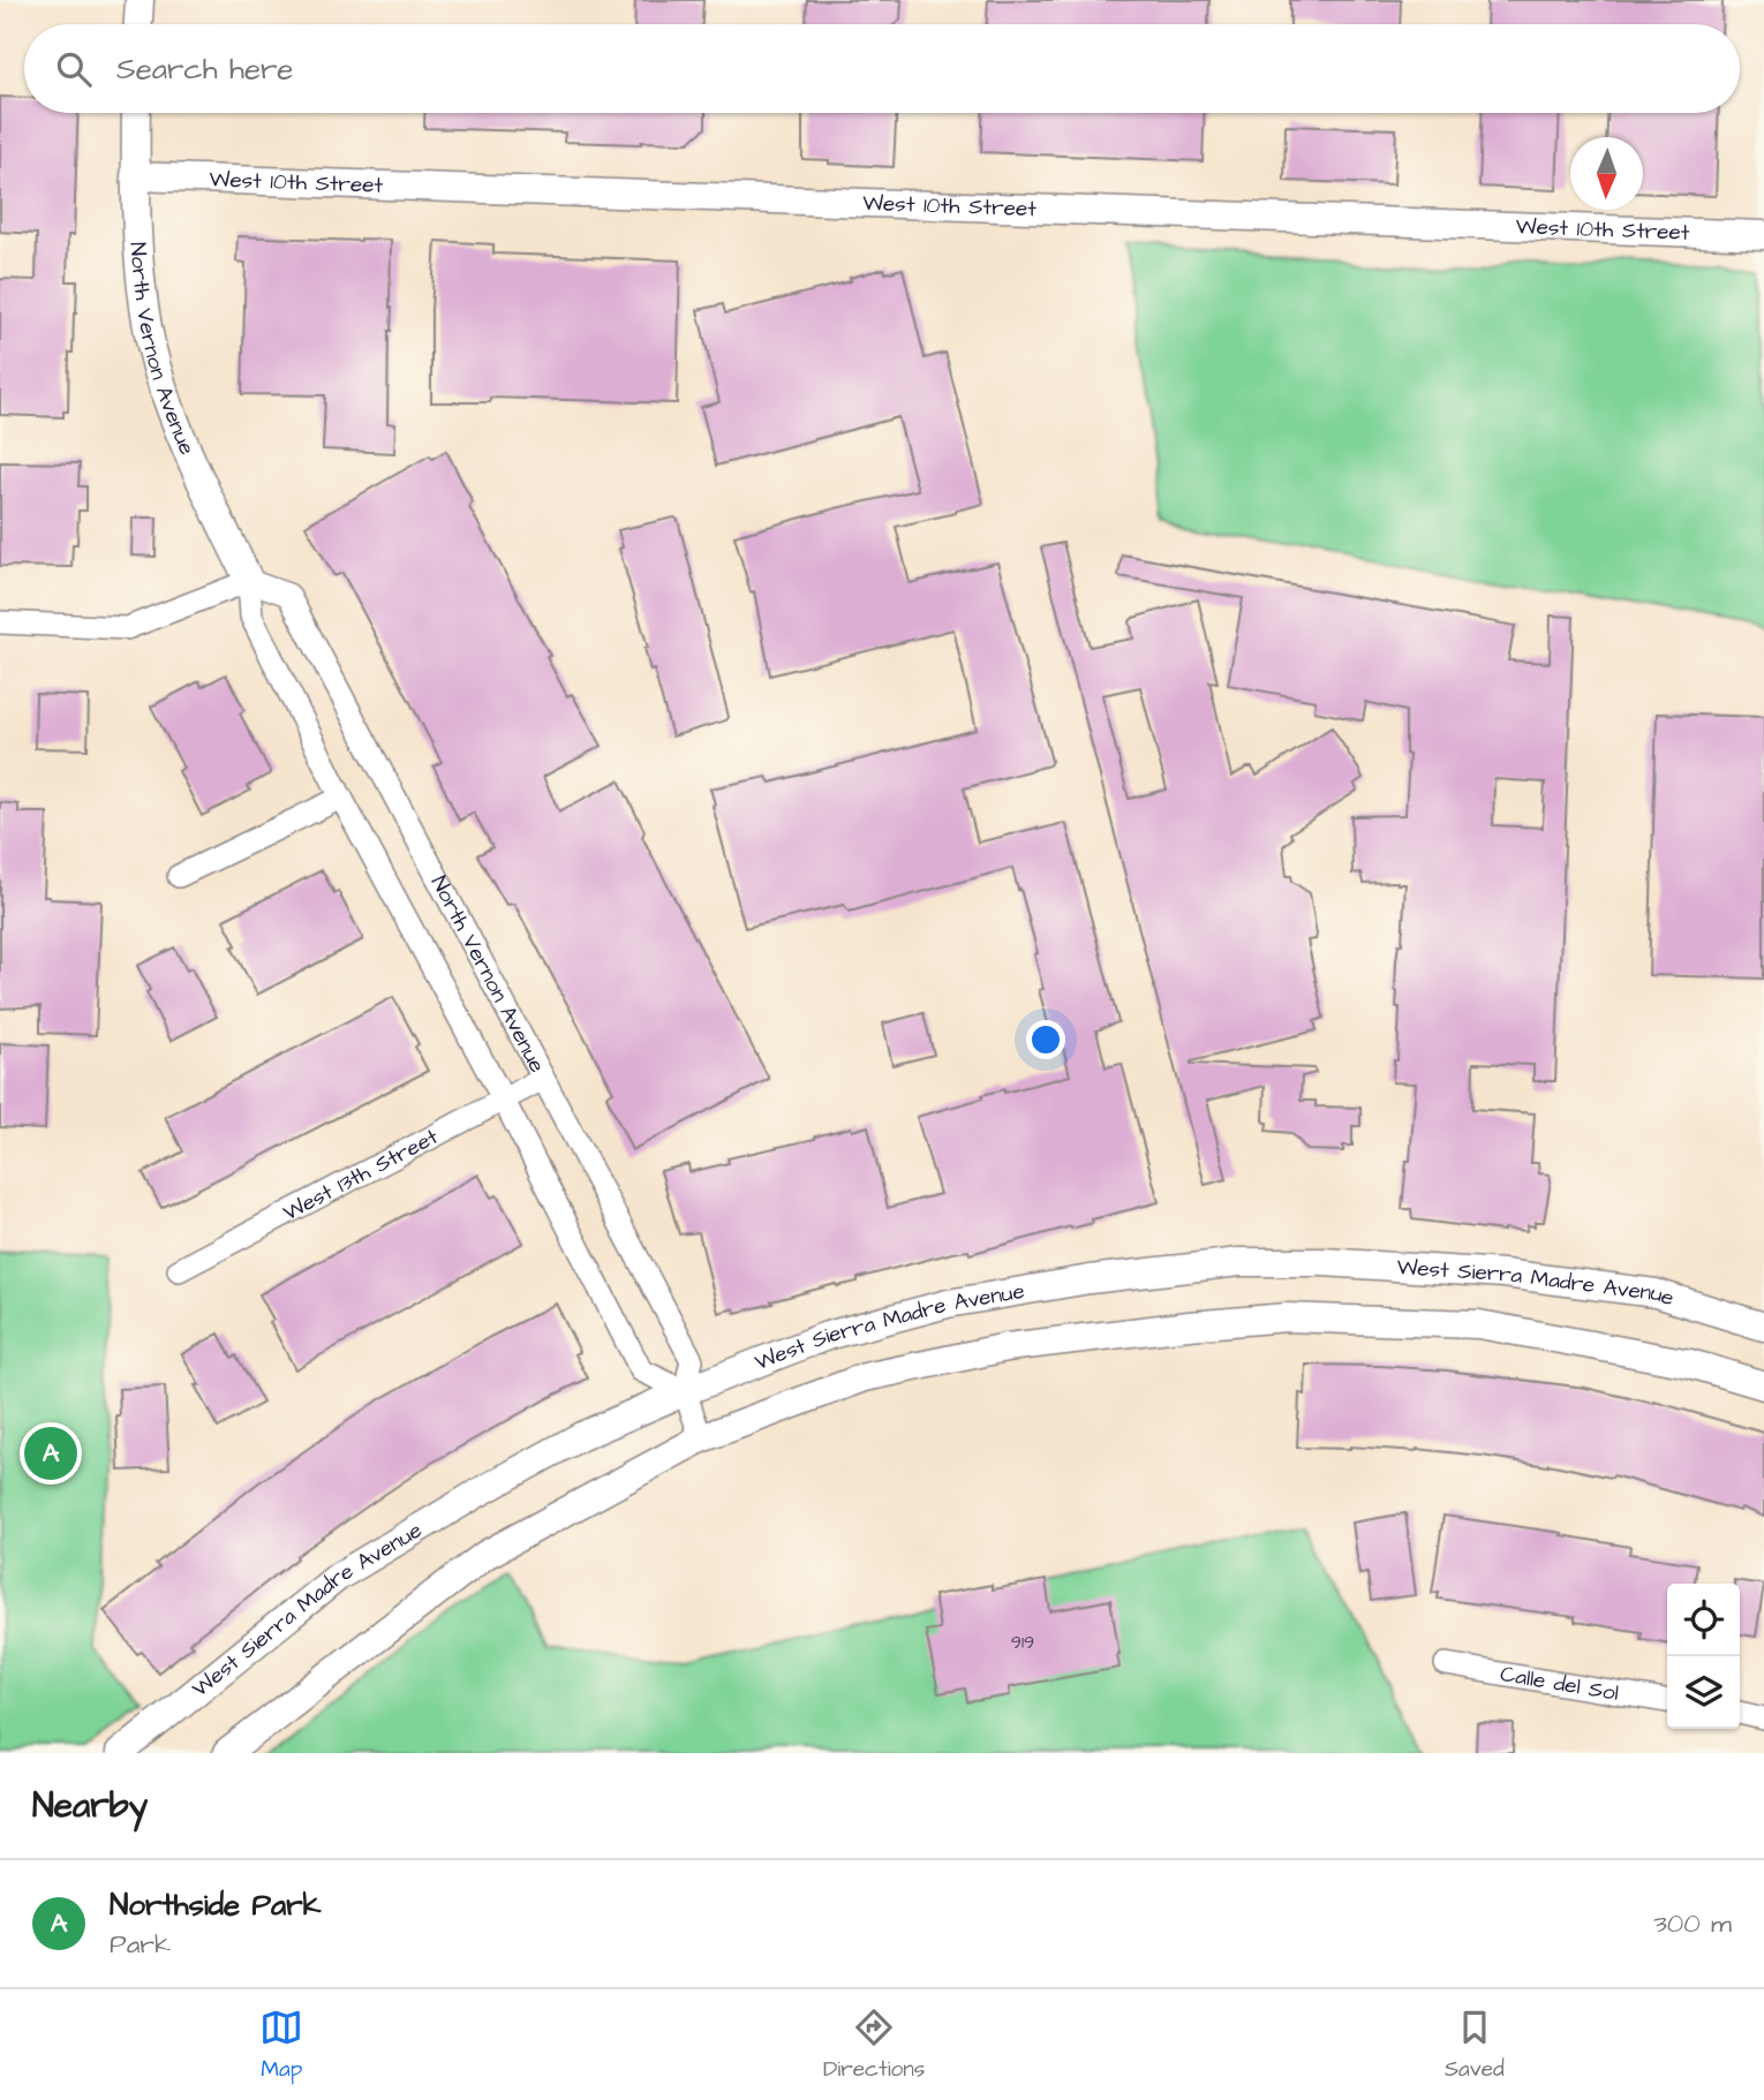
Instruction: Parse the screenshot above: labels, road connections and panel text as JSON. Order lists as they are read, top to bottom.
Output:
{
  "streets": {
    "street": [
      "West 10th Street",
      "North Vernon Avenue",
      "West 13th Street",
      "West Sierra Madre Avenue",
      "Calle del Sol"
    ]
  },
  "crossings": [
    ["West 10th Street", "North Vernon Avenue"],
    ["North Vernon Avenue", "West 13th Street"],
    ["North Vernon Avenue", "West Sierra Madre Avenue"]
  ],
  "house_numbers": ["919"],
  "north": "bottom",
  "page": {
    "search": "Search here",
    "pins": "A",
    "heading": "Nearby",
    "list": [
      {
        "mark": "A",
        "name": "Northside Park",
        "note": "Park",
        "value": "300 m"
      }
    ],
    "nav": ["Map", "Directions", "Saved"]
  }
}
